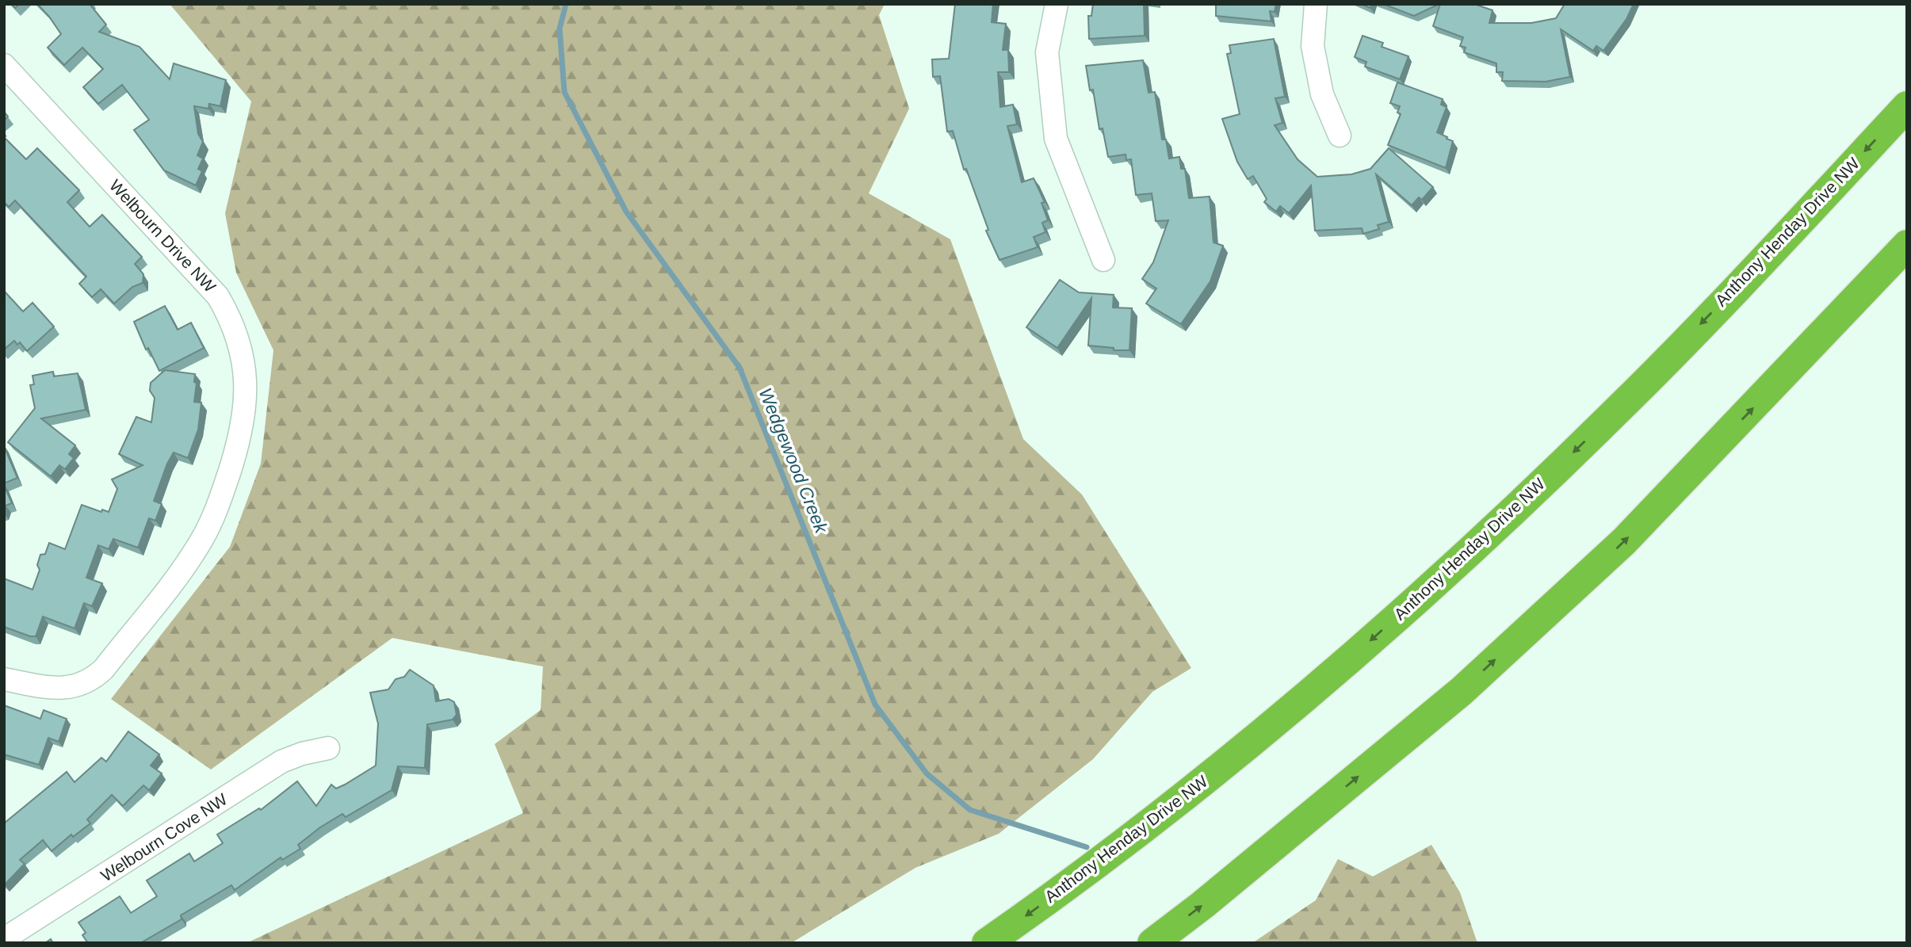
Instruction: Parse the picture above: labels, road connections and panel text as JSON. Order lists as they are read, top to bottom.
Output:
{
  "streets": {
    "highway": ["Anthony Henday Drive NW"],
    "street": ["Welbourn Drive NW", "Welbourn Cove NW"]
  },
  "water": ["Wedgewood Creek"]
}
